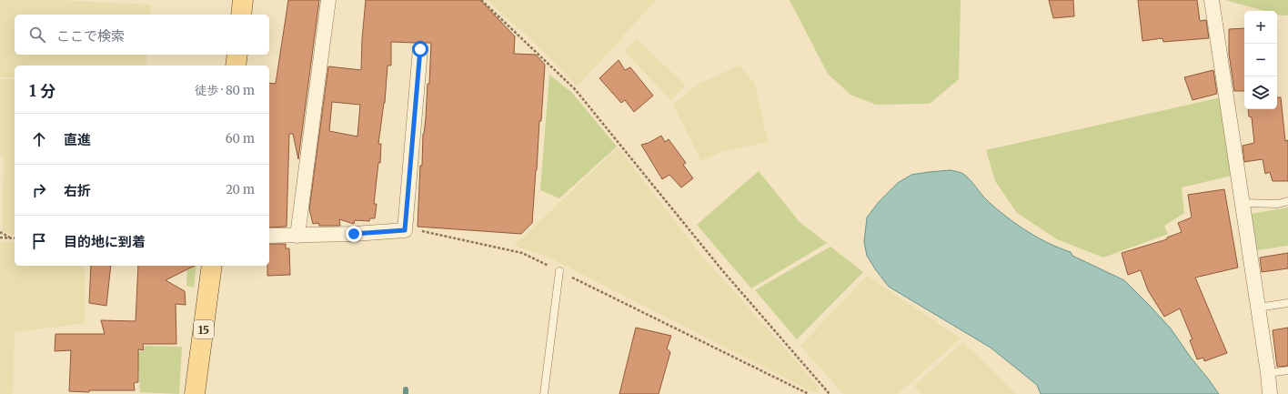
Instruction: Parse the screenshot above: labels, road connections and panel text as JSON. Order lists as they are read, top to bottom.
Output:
{
  "streets": {
    "main road": ["15"]
  },
  "page": {
    "map_buttons": ["+", "−"],
    "search": "ここで検索",
    "heading": ["1 分", "徒歩 · 80 m"],
    "list": [
      ["直進", "60 m"],
      ["右折", "20 m"],
      "目的地に到着"
    ]
  }
}
